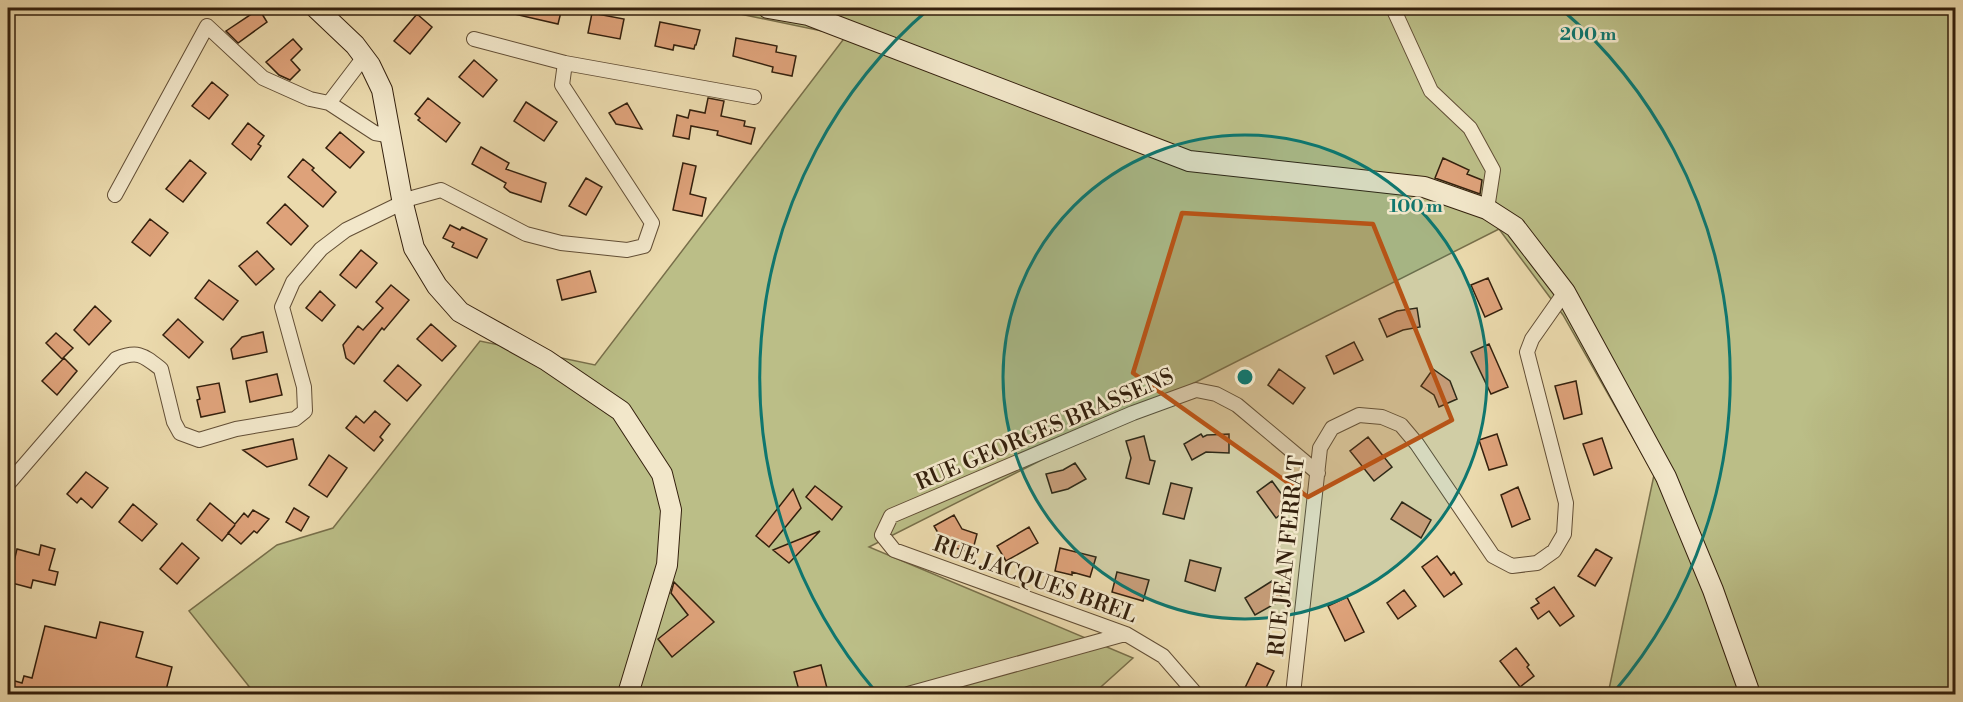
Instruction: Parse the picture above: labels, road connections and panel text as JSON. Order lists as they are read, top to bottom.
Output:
{
  "streets": {
    "street": ["RUE GEORGES BRASSENS", "RUE JEAN FERRAT", "RUE JACQUES BREL"]
  },
  "crossings": [
    ["RUE GEORGES BRASSENS", "RUE JEAN FERRAT"],
    ["RUE GEORGES BRASSENS", "RUE JACQUES BREL"]
  ],
  "rings": ["200 m", "100 m"]
}
